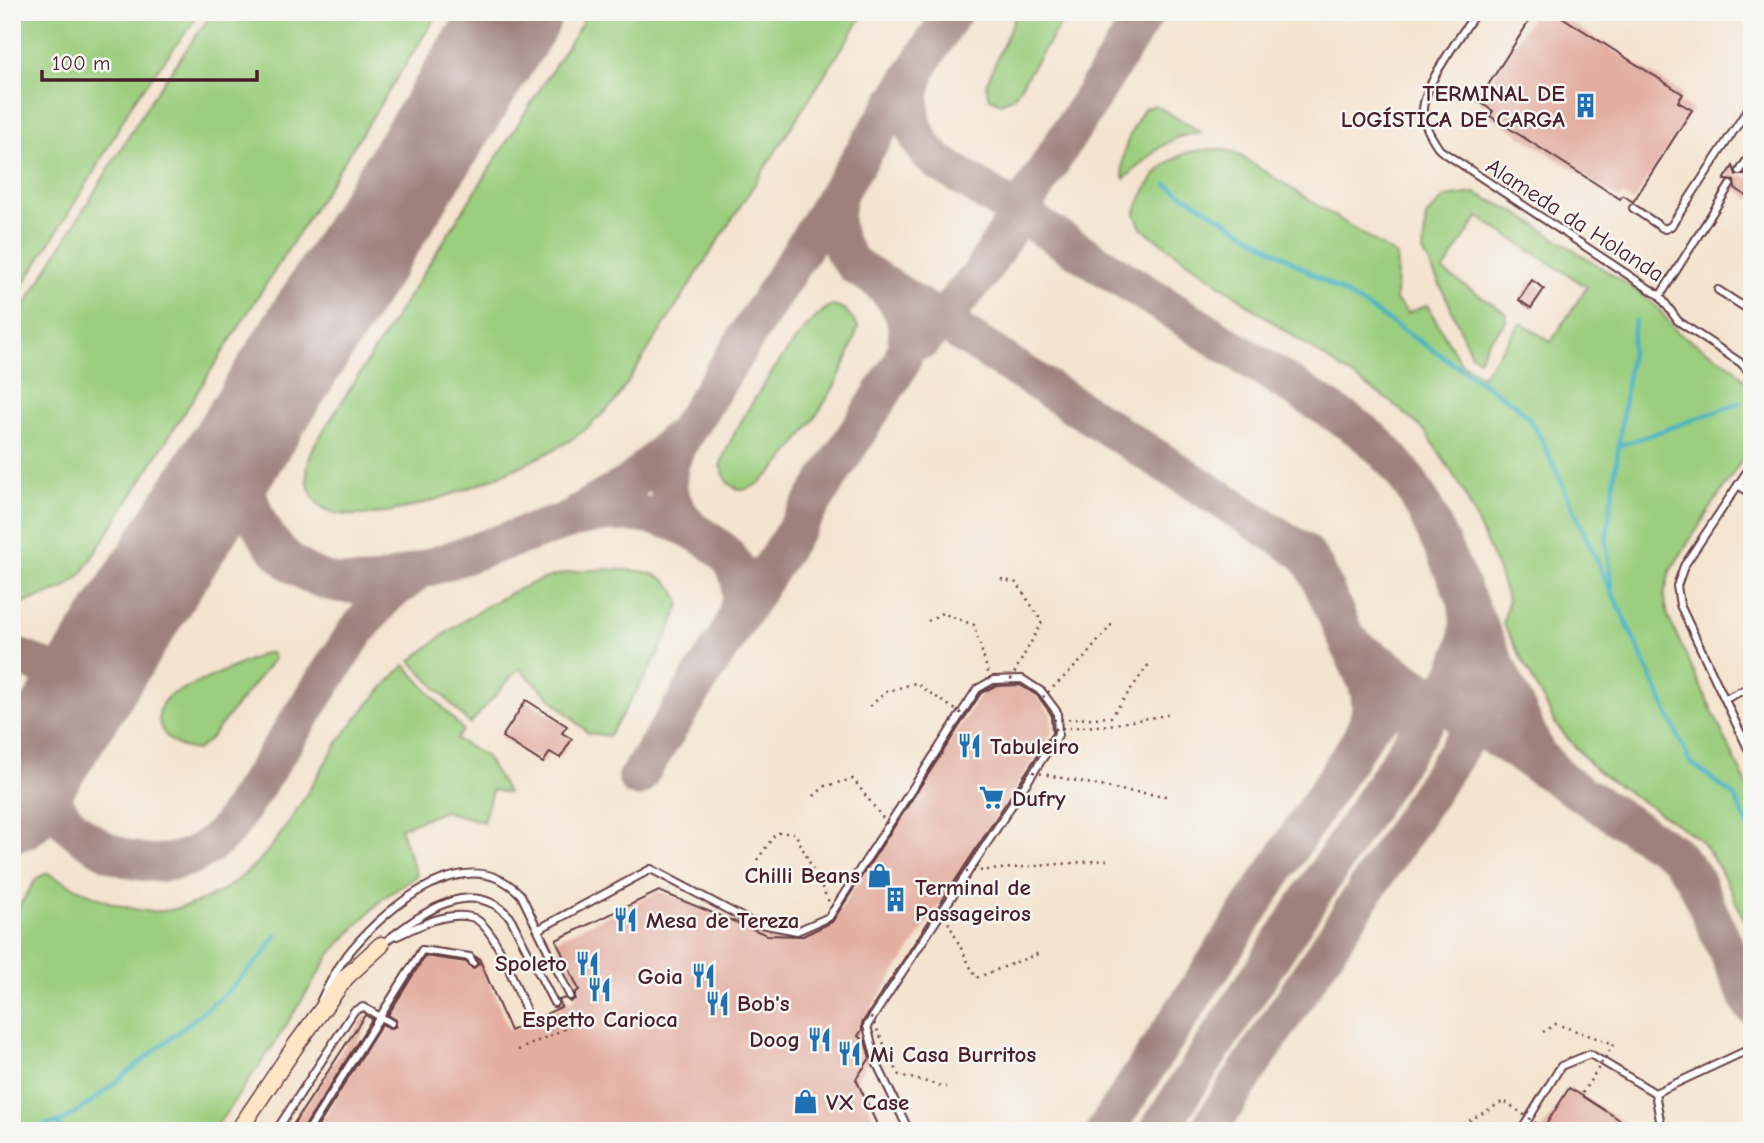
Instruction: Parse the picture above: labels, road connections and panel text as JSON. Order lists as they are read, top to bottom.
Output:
{
  "streets": {
    "lane": ["Alameda da Holanda"]
  },
  "places": {
    "building": ["TERMINAL DE LOGÍSTICA DE CARGA", "Terminal de Passageiros"],
    "restaurant": [
      "Tabuleiro",
      "Mesa de Tereza",
      "Spoleto",
      "Goia",
      "Espetto Carioca",
      "Bob's",
      "Doog",
      "Mi Casa Burritos"
    ],
    "supermarket": ["Dufry"],
    "shop": ["Chilli Beans", "VX Case"]
  },
  "scale_bar": "100 m"
}
